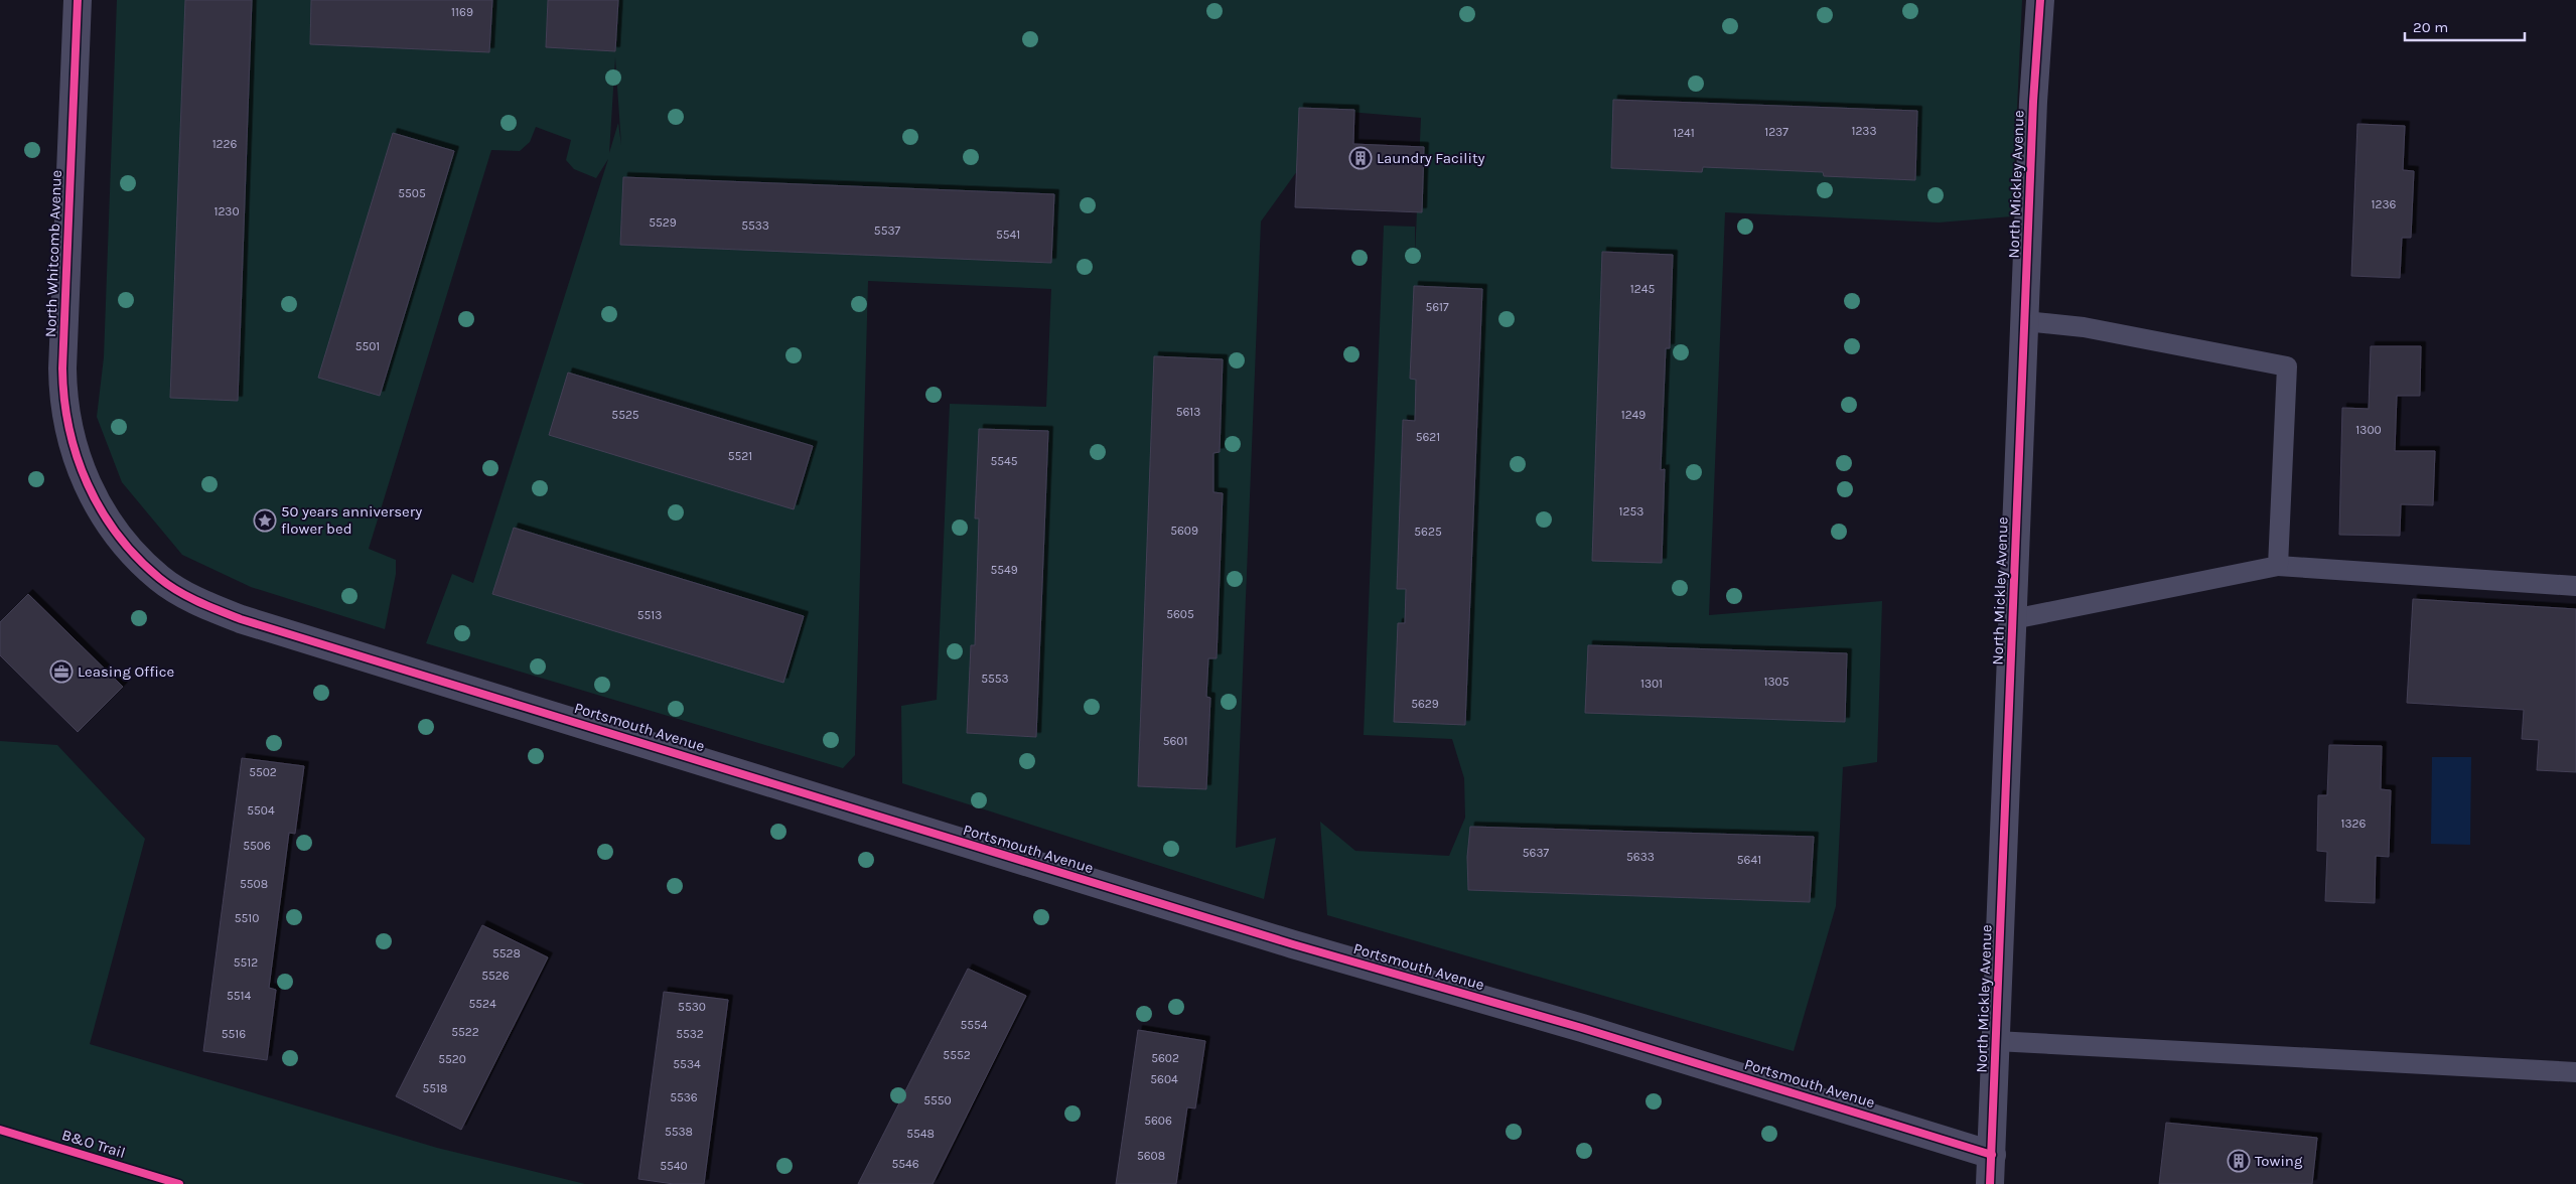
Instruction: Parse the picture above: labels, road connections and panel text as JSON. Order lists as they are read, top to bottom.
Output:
{
  "streets": {
    "street": ["North Mickley Avenue", "North Whitcomb Avenue", "Portsmouth Avenue"],
    "cycle path": ["B&O Trail"]
  },
  "crossings": [
    ["North Mickley Avenue", "Portsmouth Avenue"],
    ["North Whitcomb Avenue", "Portsmouth Avenue"]
  ],
  "places": {
    "building": ["Laundry Facility", "Towing"],
    "place": ["50 years anniversery flower bed"],
    "office": ["Leasing Office"]
  },
  "house_numbers": [
    "1169",
    "1233",
    "1237",
    "1241",
    "1226",
    "5505",
    "1236",
    "1230",
    "5529",
    "5533",
    "5537",
    "5541",
    "1245",
    "5617",
    "5501",
    "5613",
    "5525",
    "1249",
    "1300",
    "5621",
    "5521",
    "5545",
    "1253",
    "5609",
    "5625",
    "5549",
    "5605",
    "5513",
    "5553",
    "1305",
    "1301",
    "5629",
    "5601",
    "5502",
    "5504",
    "1326",
    "5506",
    "5637",
    "5633",
    "5641",
    "5508",
    "5510",
    "5528",
    "5512",
    "5526",
    "5514",
    "5524",
    "5530",
    "5554",
    "5522",
    "5516",
    "5532",
    "5552",
    "5602",
    "5520",
    "5534",
    "5604",
    "5518",
    "5536",
    "5550",
    "5606",
    "5538",
    "5548",
    "5608",
    "5546",
    "5540"
  ],
  "scale_bar": "20 m"
}
